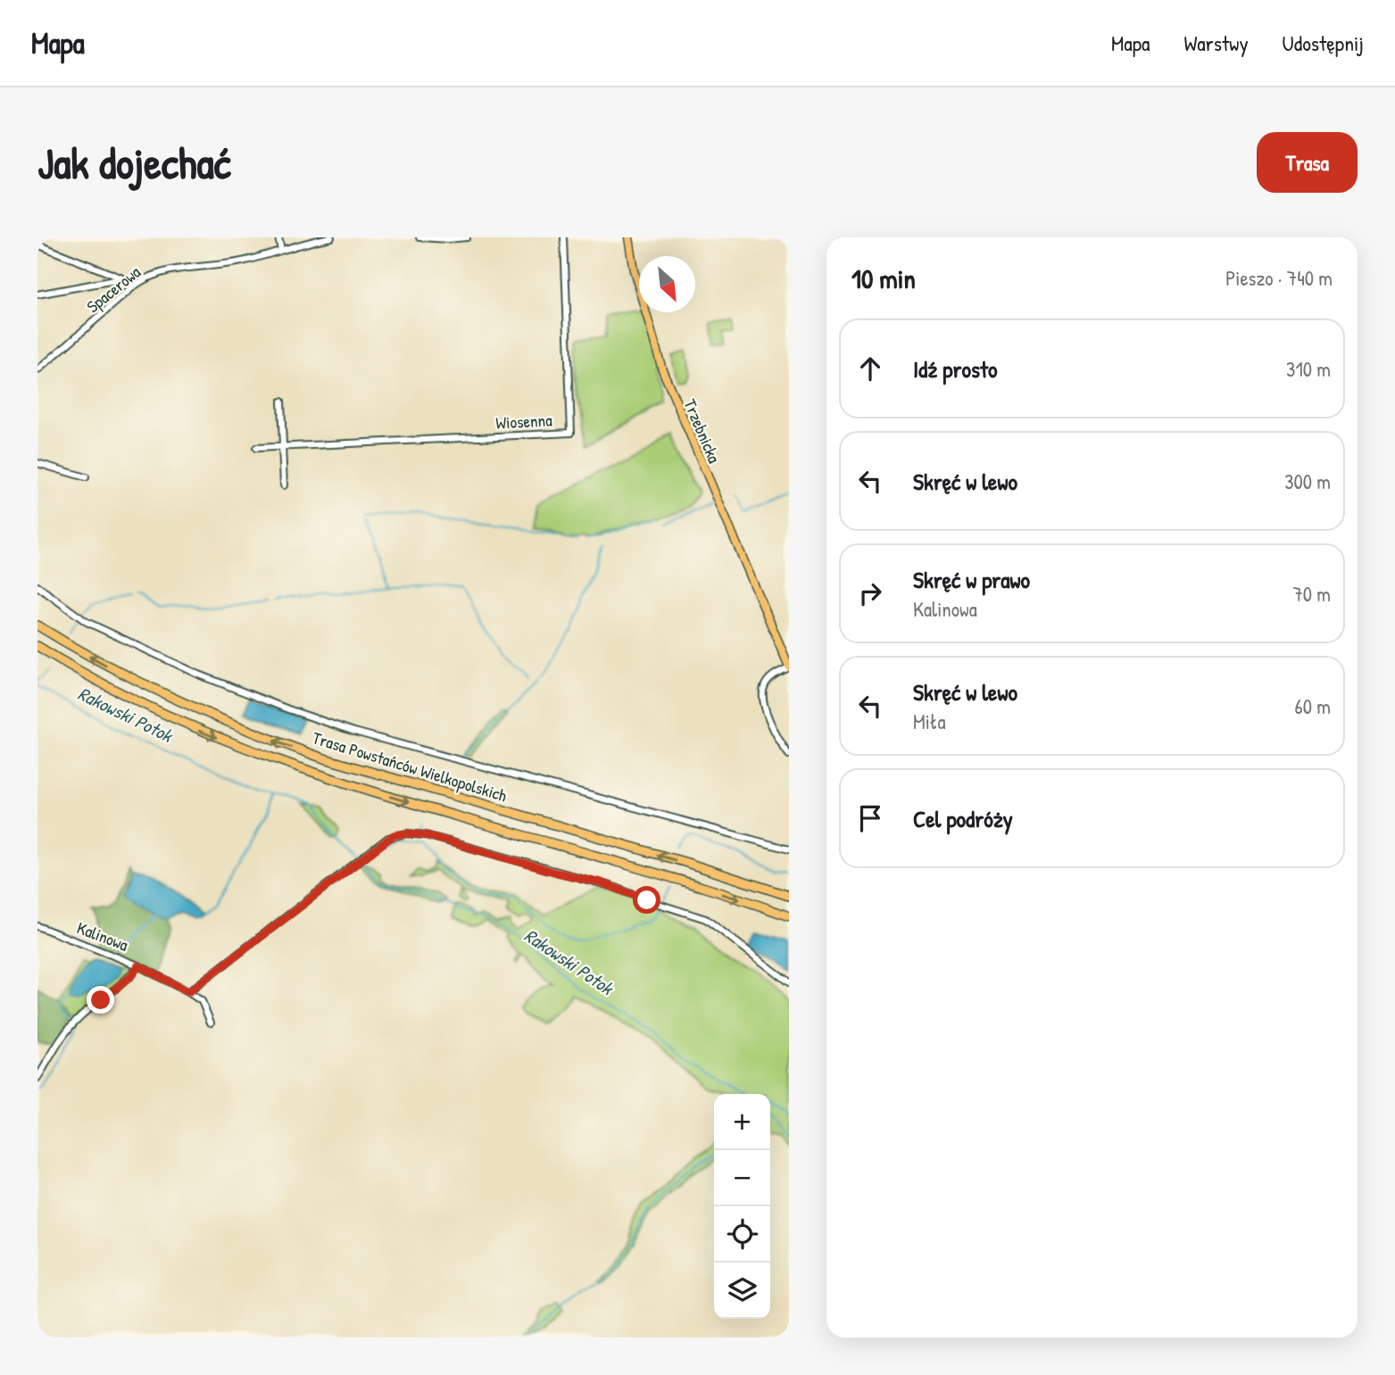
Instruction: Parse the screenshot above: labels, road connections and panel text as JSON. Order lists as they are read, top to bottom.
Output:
{
  "streets": {
    "highway": ["Trasa Powstańców Wielkopolskich"],
    "main road": ["Trzebnicka"],
    "street": ["Spacerowa", "Wiosenna", "Kalinowa"]
  },
  "water": ["Rakowski Potok"],
  "north": "bottom right",
  "page": {
    "header": "Mapa",
    "nav": ["Mapa", "Warstwy", "Udostępnij"],
    "buttons": "Trasa",
    "title": "Jak dojechać",
    "heading": ["10 min", "Pieszo · 740 m"],
    "list": [
      ["Idź prosto", "310 m"],
      ["Skręć w lewo", "300 m"],
      ["Skręć w prawo", "Kalinowa", "70 m"],
      ["Skręć w lewo", "Miła", "60 m"],
      "Cel podróży"
    ],
    "map_buttons": ["+", "−"]
  }
}
